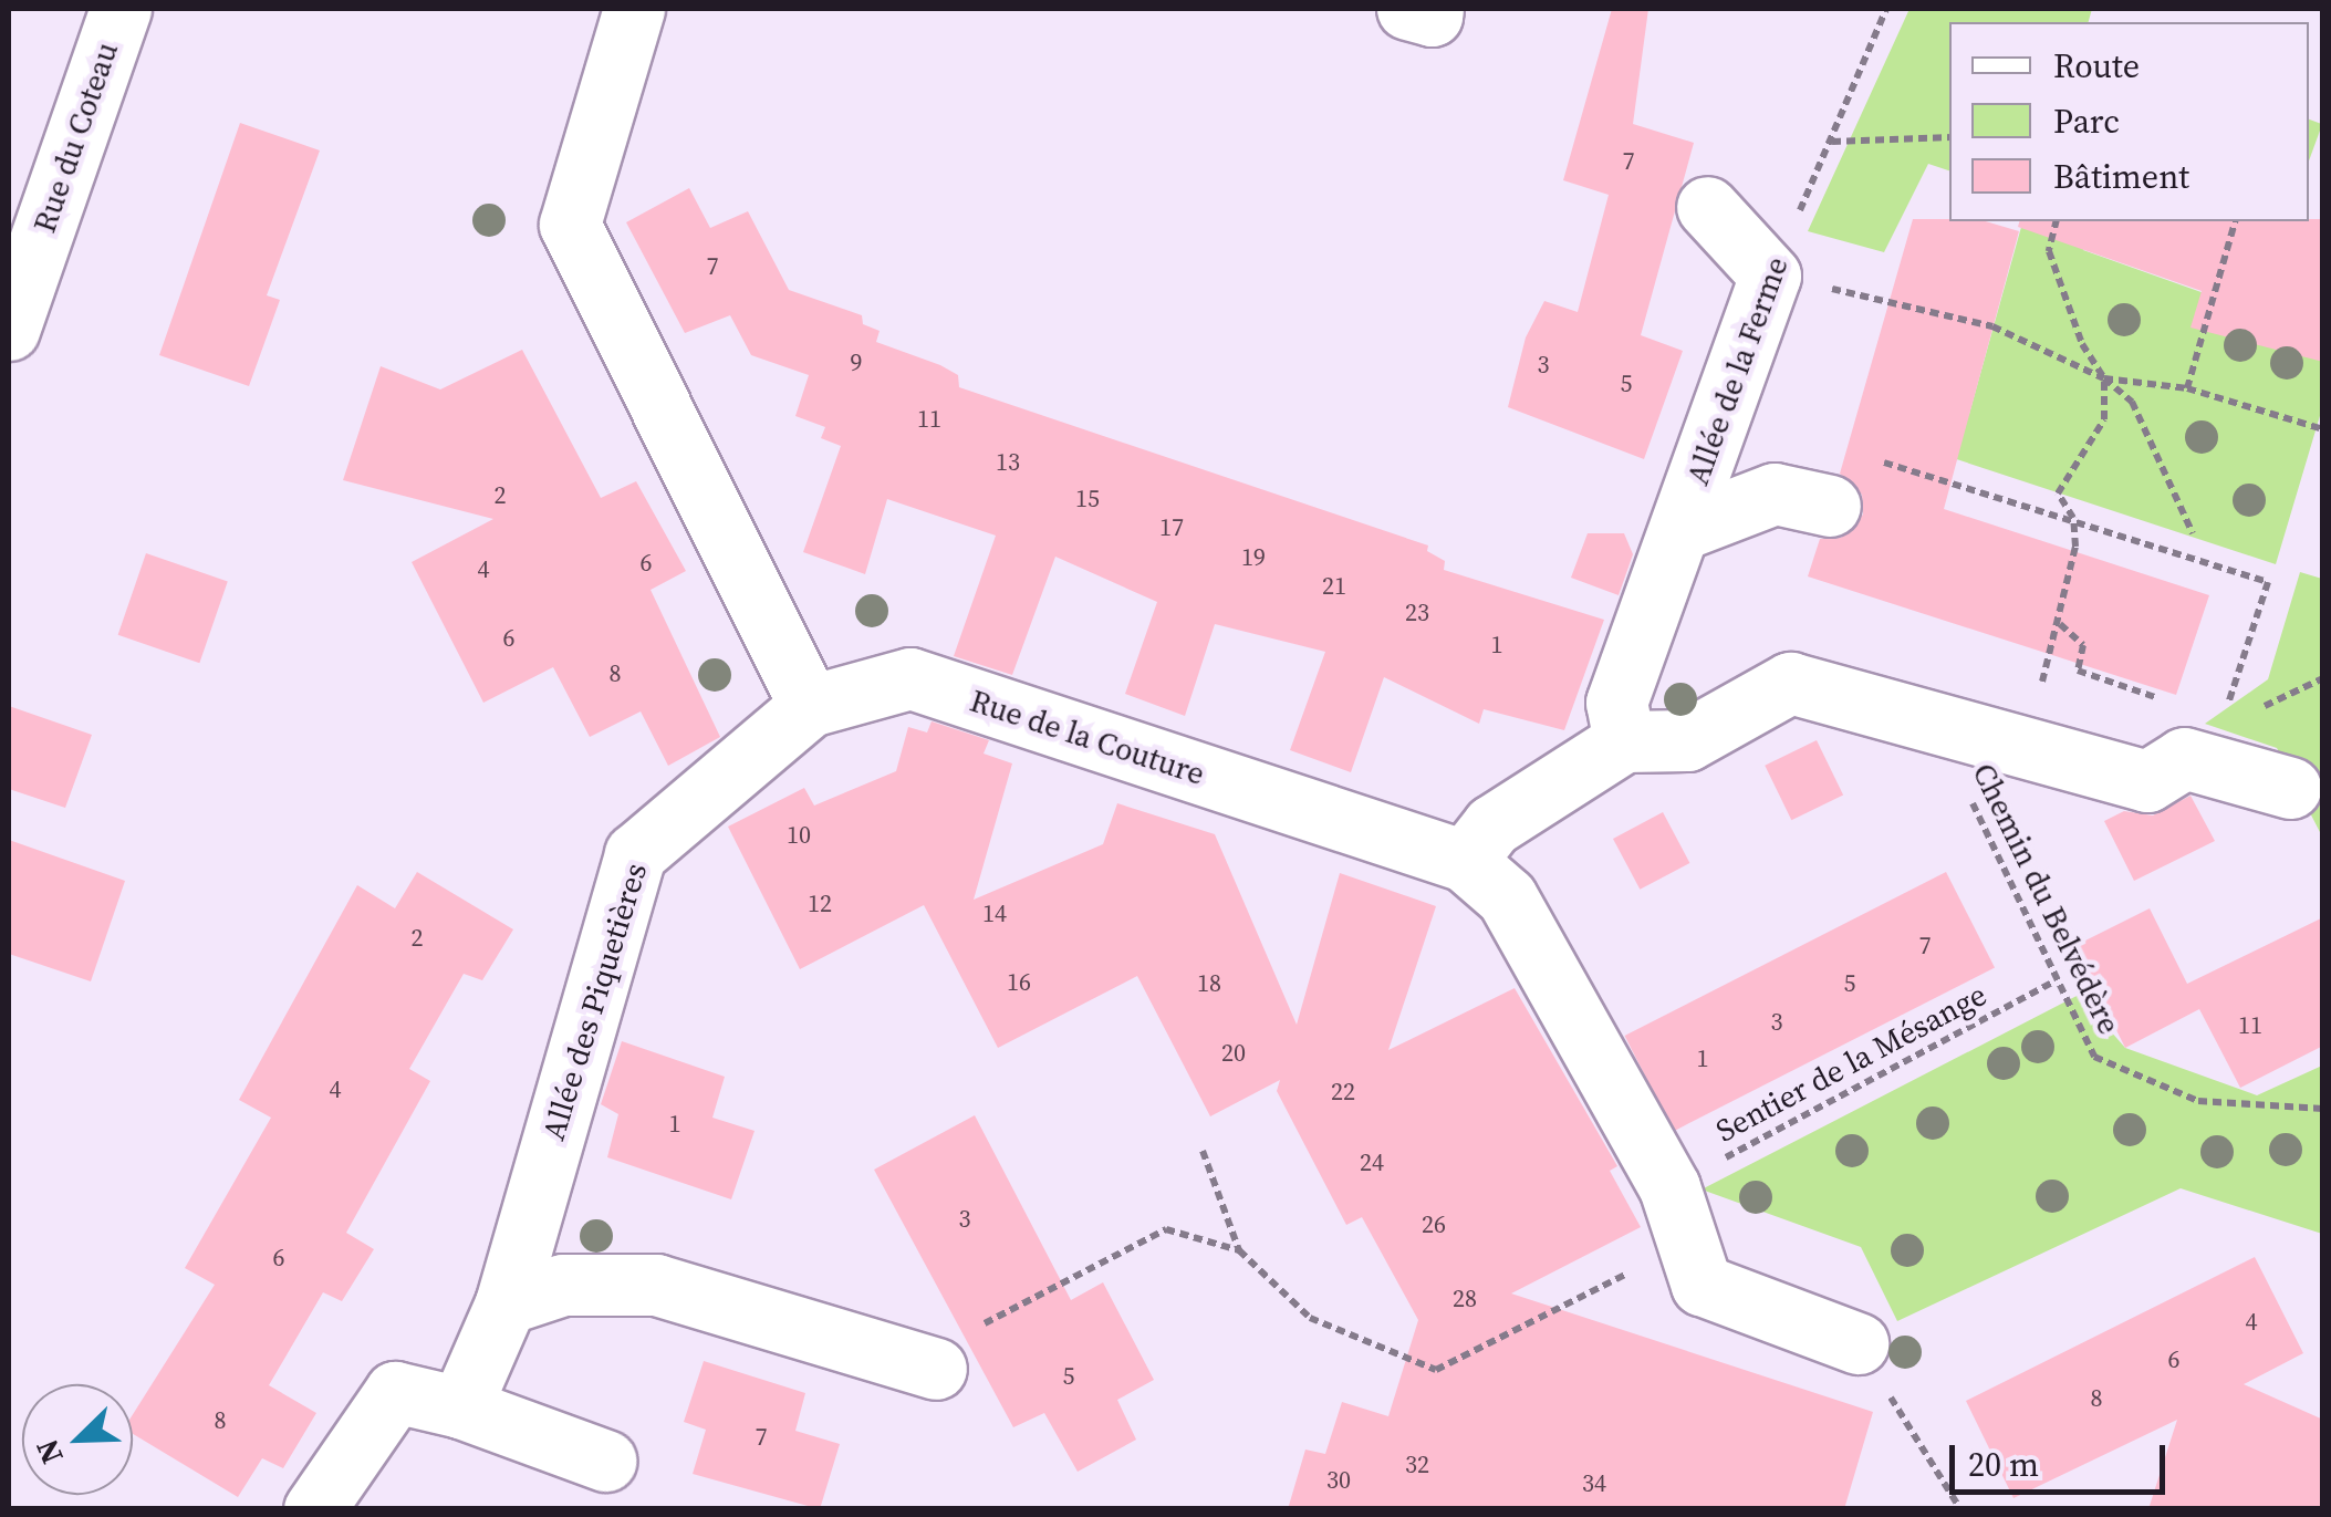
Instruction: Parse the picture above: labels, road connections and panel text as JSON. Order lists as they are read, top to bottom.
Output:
{
  "streets": {
    "street": [
      "Rue du Coteau",
      "Allée de la Ferme",
      "Rue de la Couture",
      "Allée des Piquetières"
    ],
    "path": ["Chemin du Belvédère", "Sentier de la Mésange"]
  },
  "crossings": [
    ["Rue de la Couture", "Allée des Piquetières"],
    ["Rue de la Couture", "Sentier de la Mésange"],
    ["Chemin du Belvédère", "Sentier de la Mésange"]
  ],
  "house_numbers": [
    "7",
    "7",
    "9",
    "3",
    "5",
    "11",
    "13",
    "2",
    "15",
    "17",
    "19",
    "6",
    "4",
    "21",
    "23",
    "6",
    "1",
    "8",
    "10",
    "12",
    "14",
    "2",
    "7",
    "16",
    "18",
    "5",
    "3",
    "11",
    "20",
    "1",
    "4",
    "22",
    "1",
    "24",
    "3",
    "26",
    "6",
    "28",
    "4",
    "6",
    "5",
    "8",
    "8",
    "7",
    "32",
    "30",
    "34"
  ],
  "legend": ["Route", "Parc", "Bâtiment"],
  "scale_bar": "20 m",
  "north": "bottom left"
}
